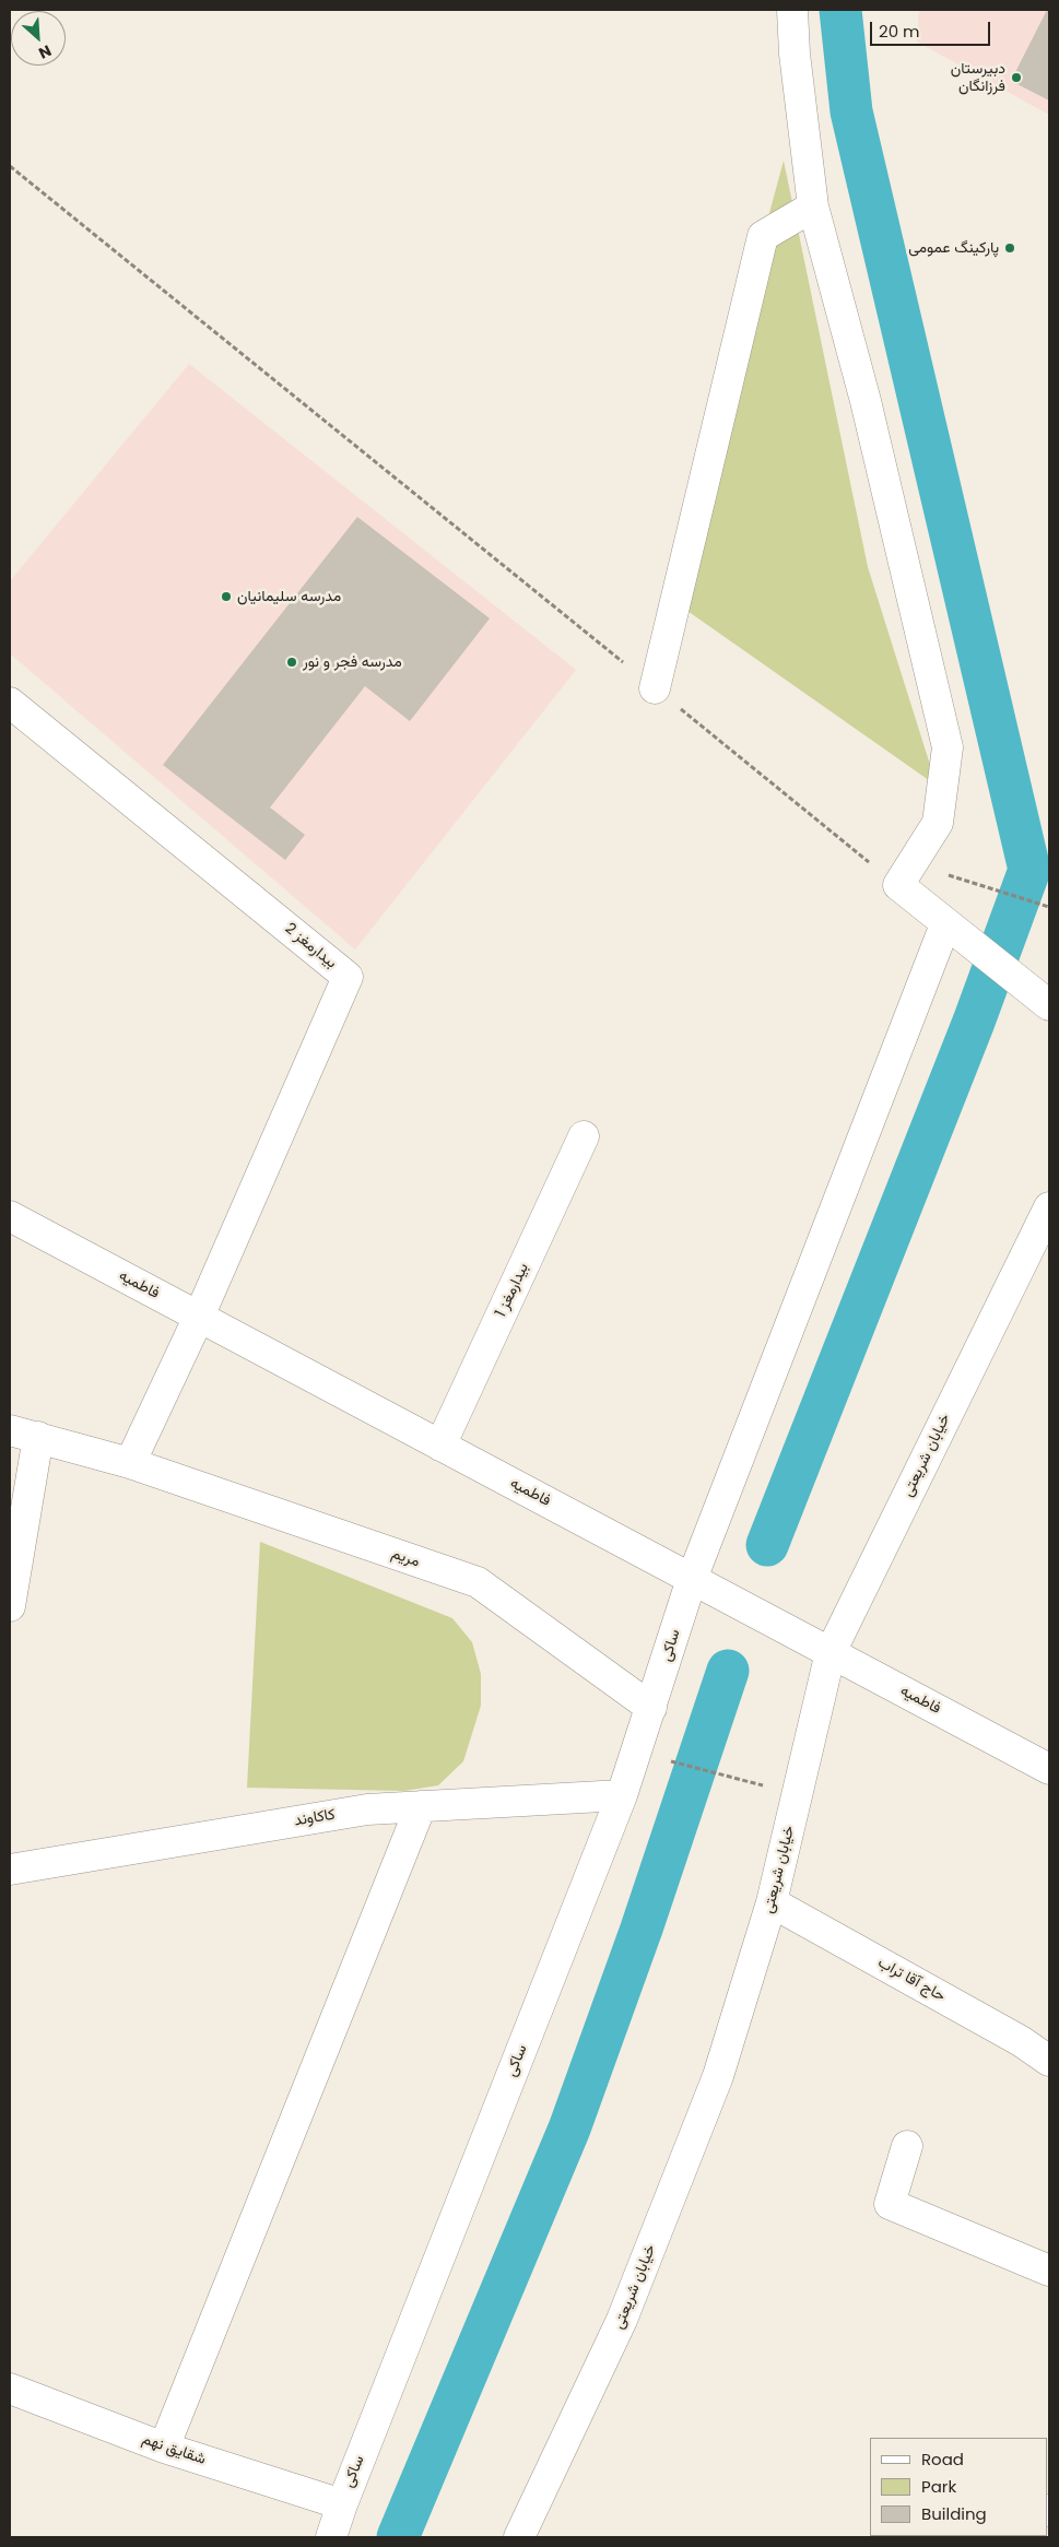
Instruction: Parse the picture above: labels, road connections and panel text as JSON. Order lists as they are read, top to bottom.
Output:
{
  "streets": {
    "street": [
      "بیدارمغز 2",
      "فاطمیه",
      "بیدارمغز 1",
      "خیابان شریعتی",
      "مریم",
      "ساکی",
      "کاکاوند",
      "حاج آقا تراب",
      "شقایق نهم"
    ]
  },
  "crossings": [
    ["بیدارمغز 2", "فاطمیه"],
    ["فاطمیه", "بیدارمغز 1"],
    ["فاطمیه", "خیابان شریعتی"],
    ["فاطمیه", "ساکی"],
    ["خیابان شریعتی", "حاج آقا تراب"],
    ["مریم", "ساکی"],
    ["ساکی", "کاکاوند"],
    ["ساکی", "شقایق نهم"]
  ],
  "places": [
    "دبیرستان فرزانگان",
    "پارکینگ عمومی",
    "مدرسه سلیمانیان",
    "مدرسه فجر و نور"
  ],
  "legend": ["Road", "Park", "Building"],
  "scale_bar": "20 m",
  "north": "bottom right"
}
